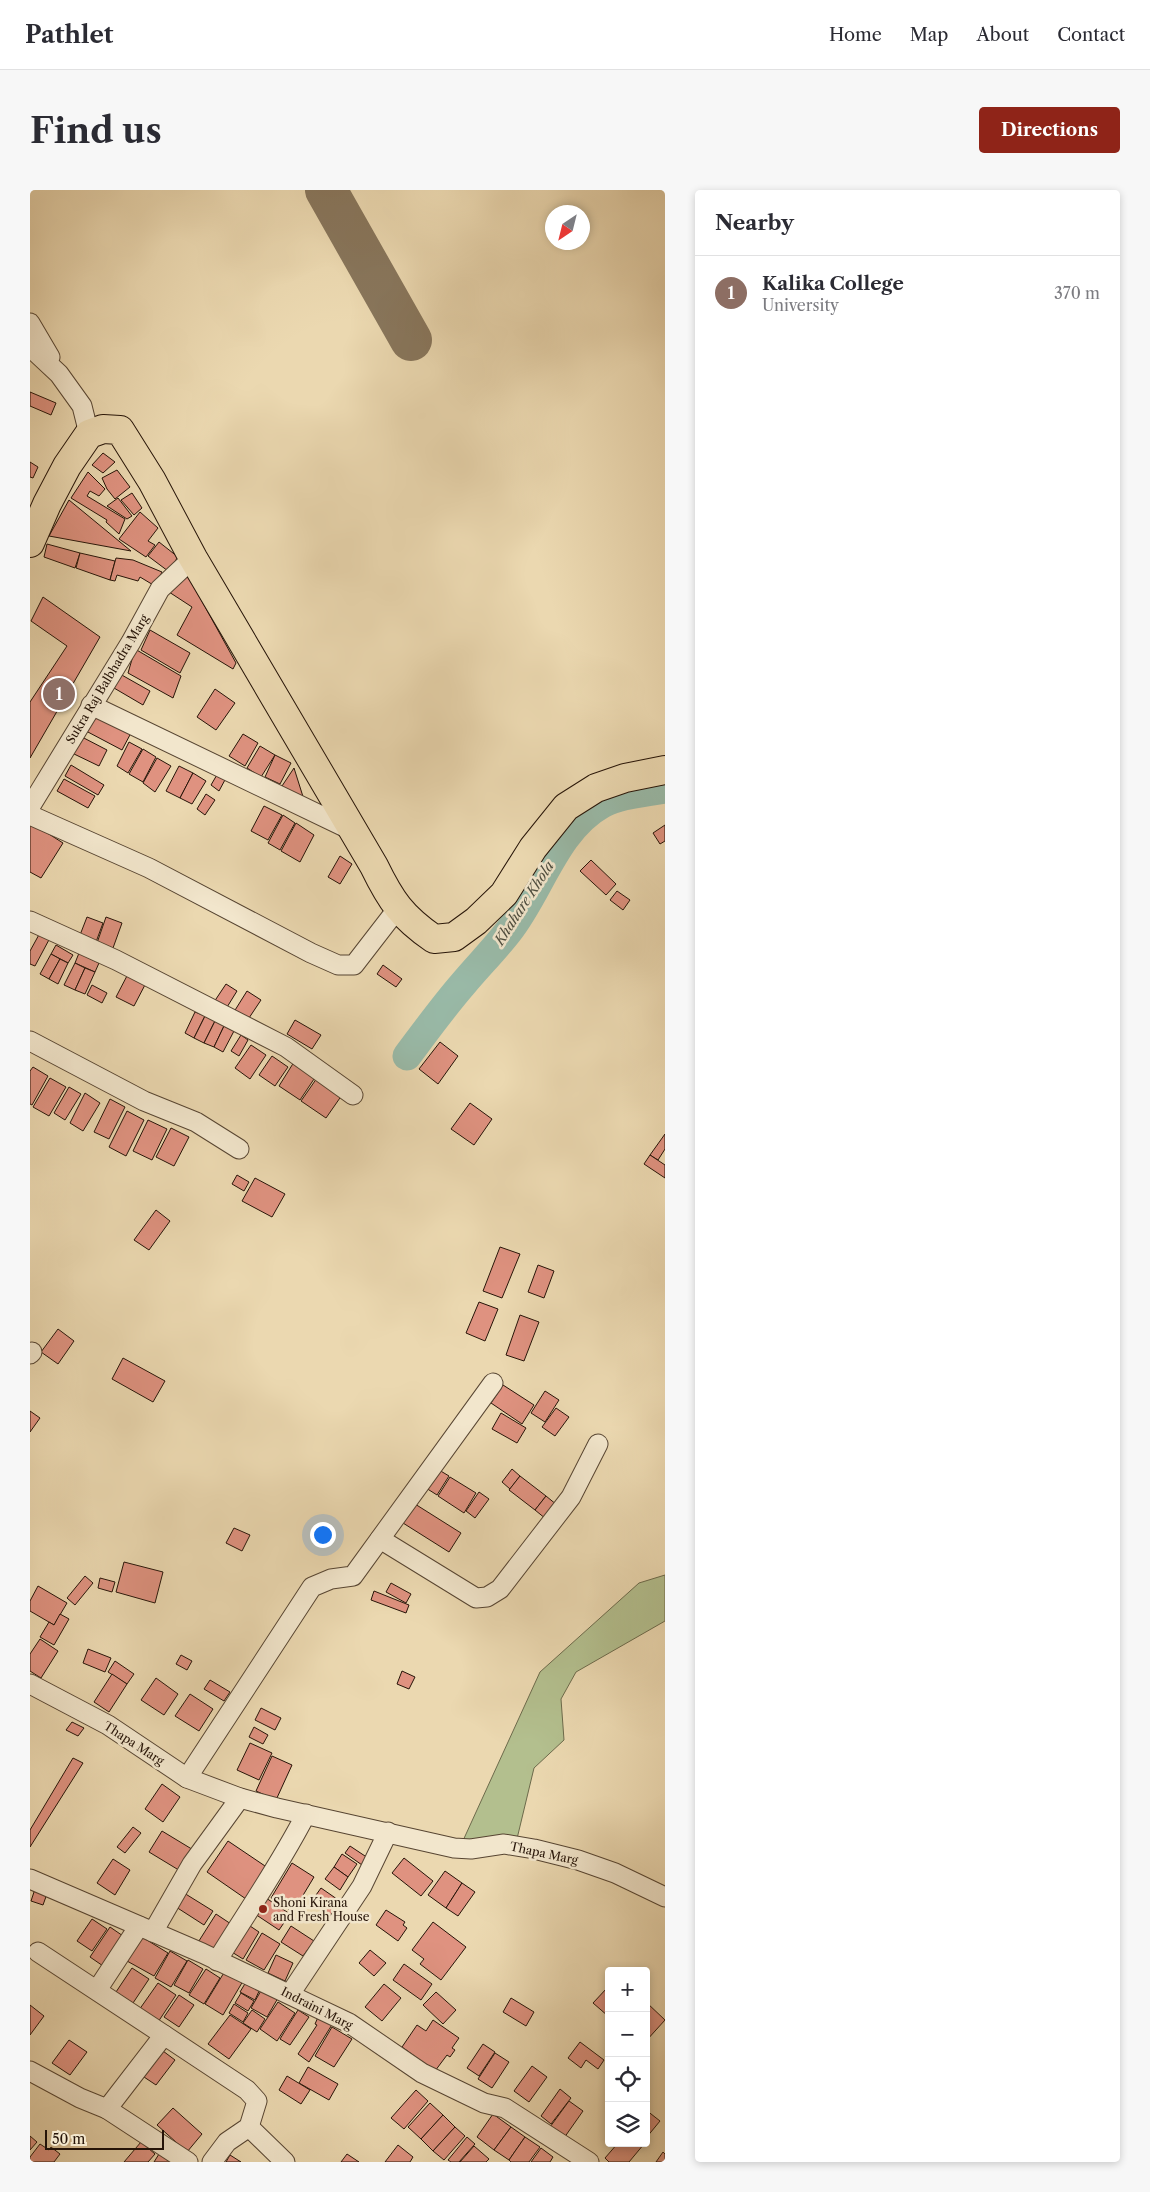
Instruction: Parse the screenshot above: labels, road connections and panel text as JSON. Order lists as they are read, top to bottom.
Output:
{
  "streets": {
    "street": ["Sukra Raj Balbhadra Marg", "Thapa Marg", "Indraini Marg"]
  },
  "water": ["Khahare Khola"],
  "places": ["Shoni Kirana and Fresh House"],
  "scale_bar": "50 m",
  "north": "bottom left",
  "page": {
    "header": "Pathlet",
    "nav": [
      "Home",
      "Map",
      "About",
      "Contact"
    ],
    "buttons": "Directions",
    "title": "Find us",
    "heading": "Nearby",
    "list": [
      {
        "mark": "1",
        "name": "Kalika College",
        "note": "University",
        "value": "370 m"
      }
    ],
    "pins": "1",
    "map_buttons": ["+", "−"],
    "scale": "50 m"
  }
}
